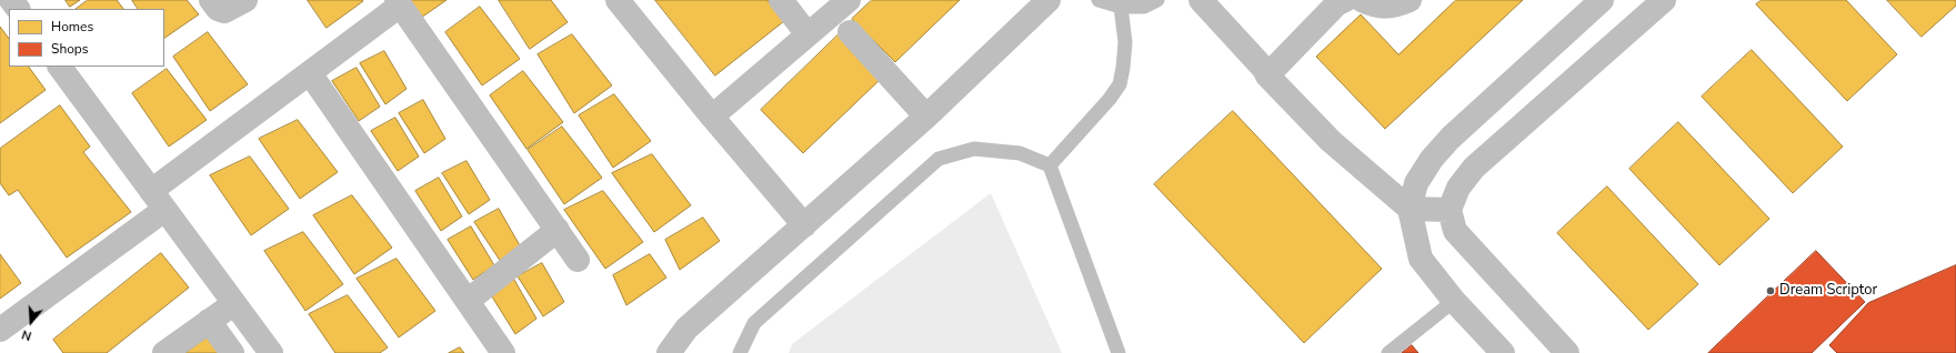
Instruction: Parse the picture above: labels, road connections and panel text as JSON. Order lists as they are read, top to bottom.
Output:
{
  "places": ["Dream Scriptor"],
  "legend": ["Homes", "Shops"],
  "north": "bottom"
}
